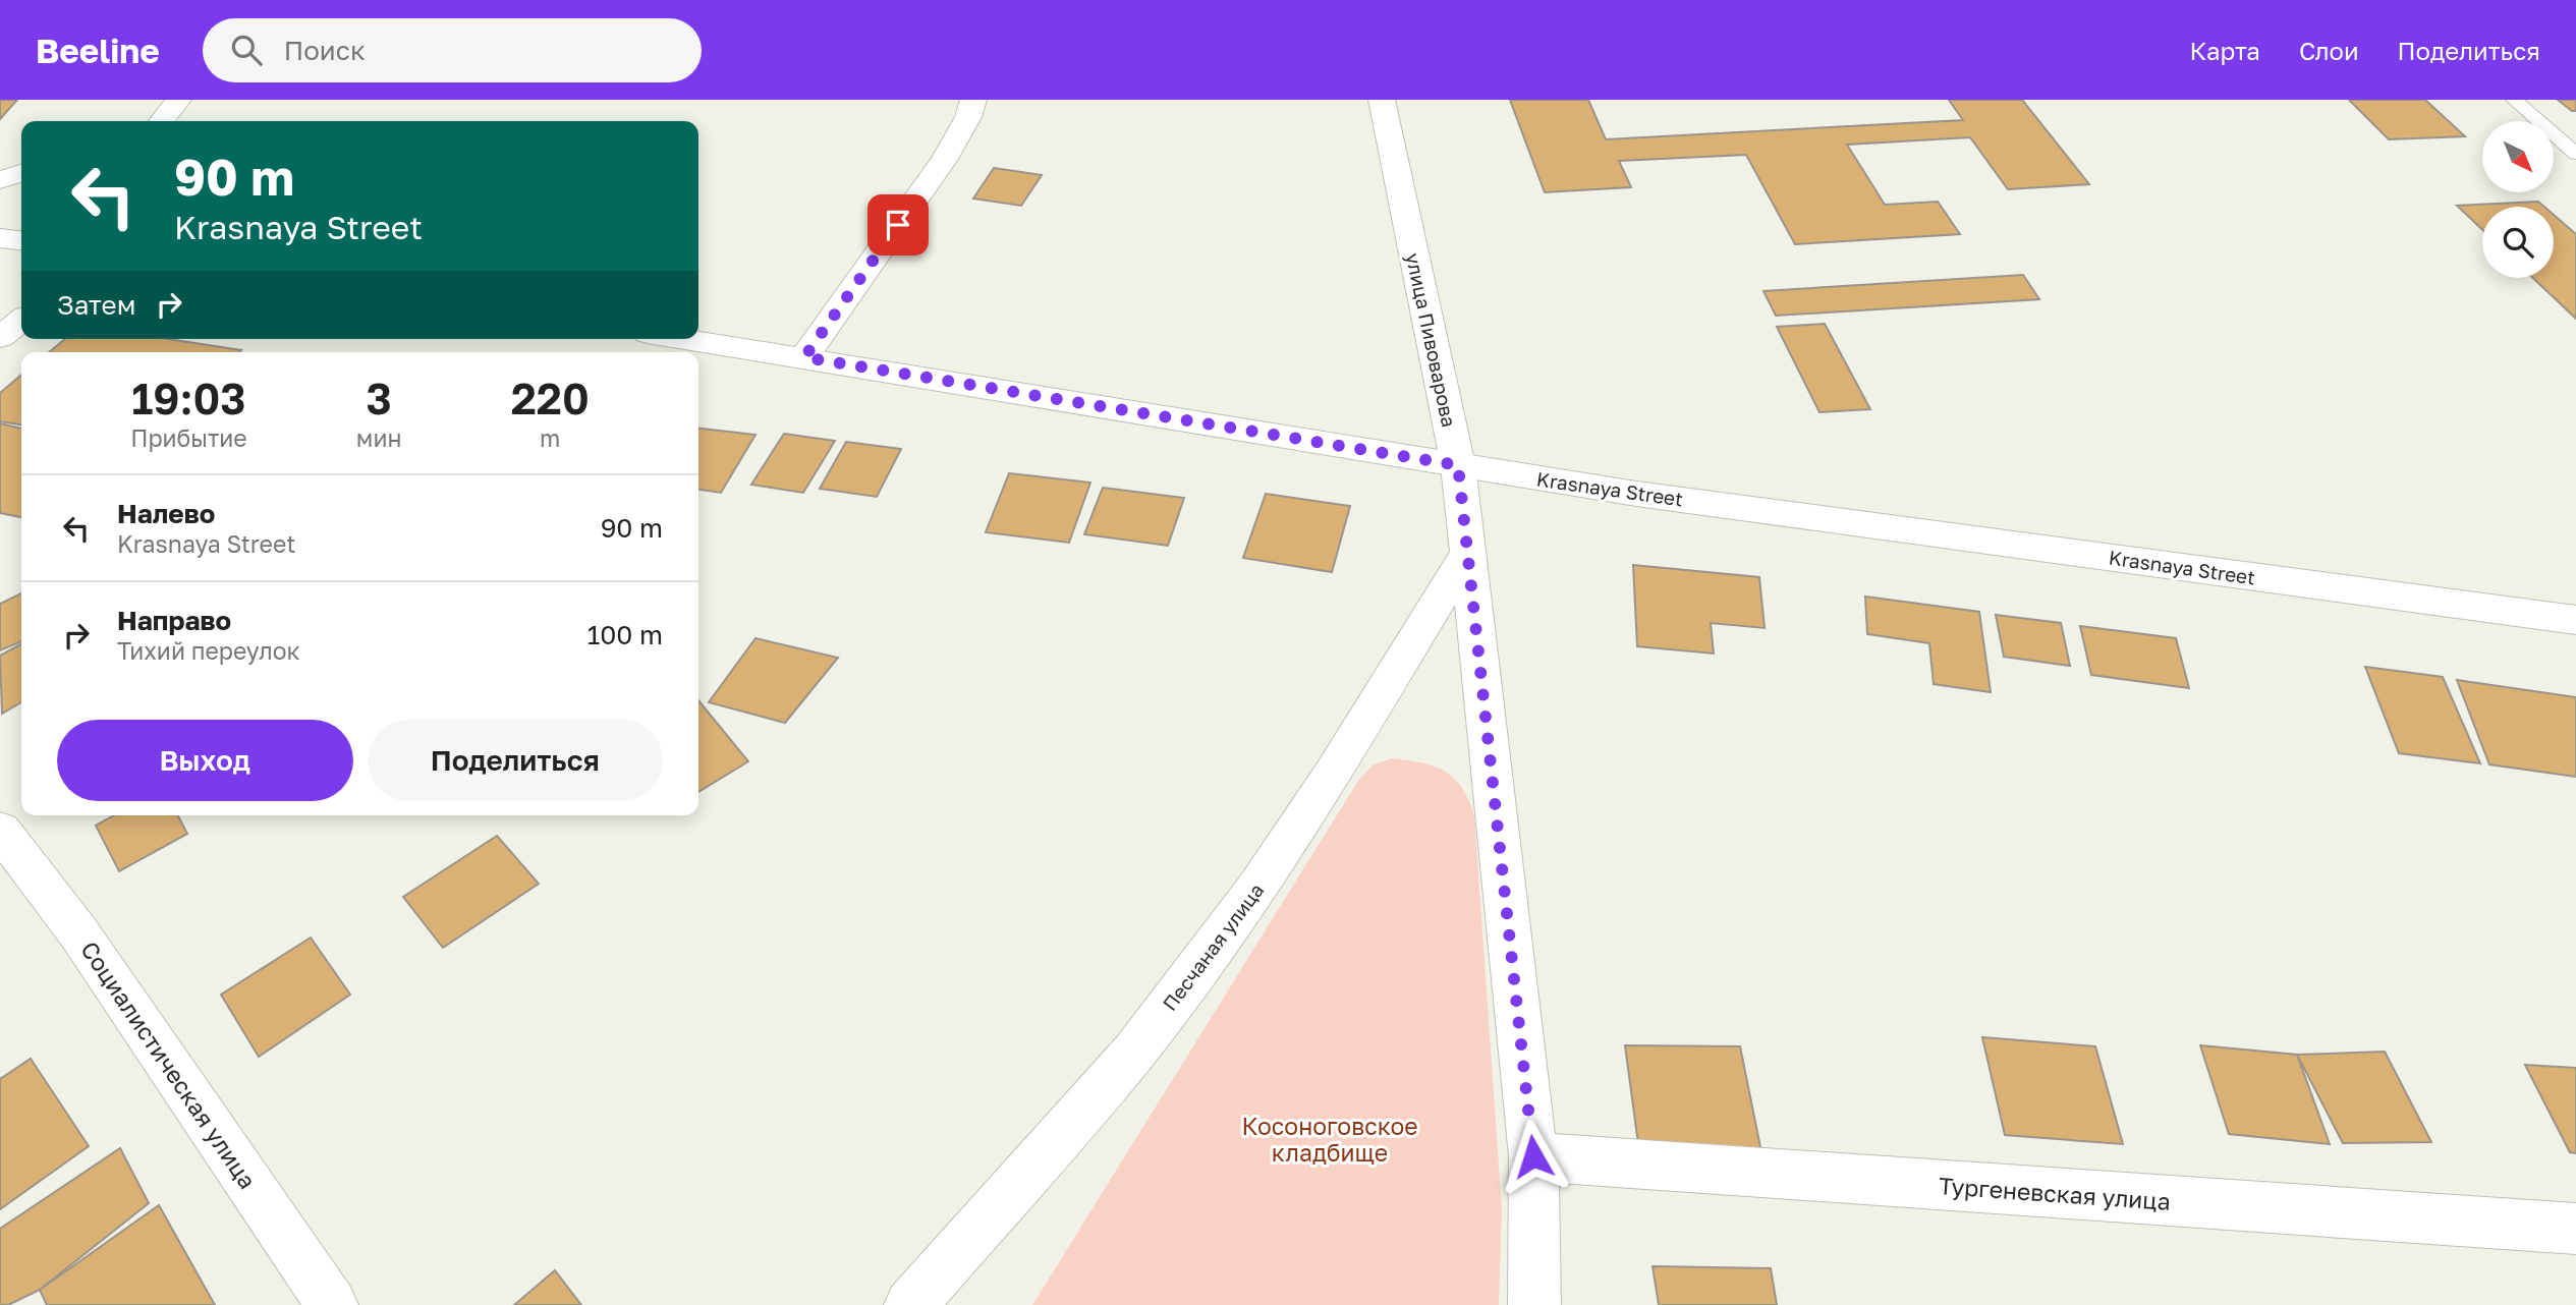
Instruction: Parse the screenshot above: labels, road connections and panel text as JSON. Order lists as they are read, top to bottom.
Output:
{
  "streets": {
    "street": [
      "улица Пивоварова",
      "Krasnaya Street",
      "Песчаная улица",
      "Социалистическая улица",
      "Тургеневская улица"
    ]
  },
  "crossings": [
    ["улица Пивоварова", "Krasnaya Street"],
    ["улица Пивоварова", "Песчаная улица"],
    ["улица Пивоварова", "Тургеневская улица"]
  ],
  "parks": ["Косоноговское кладбище"],
  "north": "bottom right",
  "page": {
    "header": "Beeline",
    "search": "Поиск",
    "nav": ["Карта", "Слои", "Поделиться"],
    "turn": ["90 m", "Krasnaya Street"],
    "then": "Затем",
    "eta": [
      "19:03",
      "Прибытие",
      "3",
      "мин",
      "220",
      "m"
    ],
    "list": [
      {
        "name": "Налево",
        "note": "Krasnaya Street",
        "value": "90 m"
      },
      {
        "name": "Направо",
        "note": "Тихий переулок",
        "value": "100 m"
      }
    ],
    "buttons": ["Выход", "Поделиться"]
  }
}
